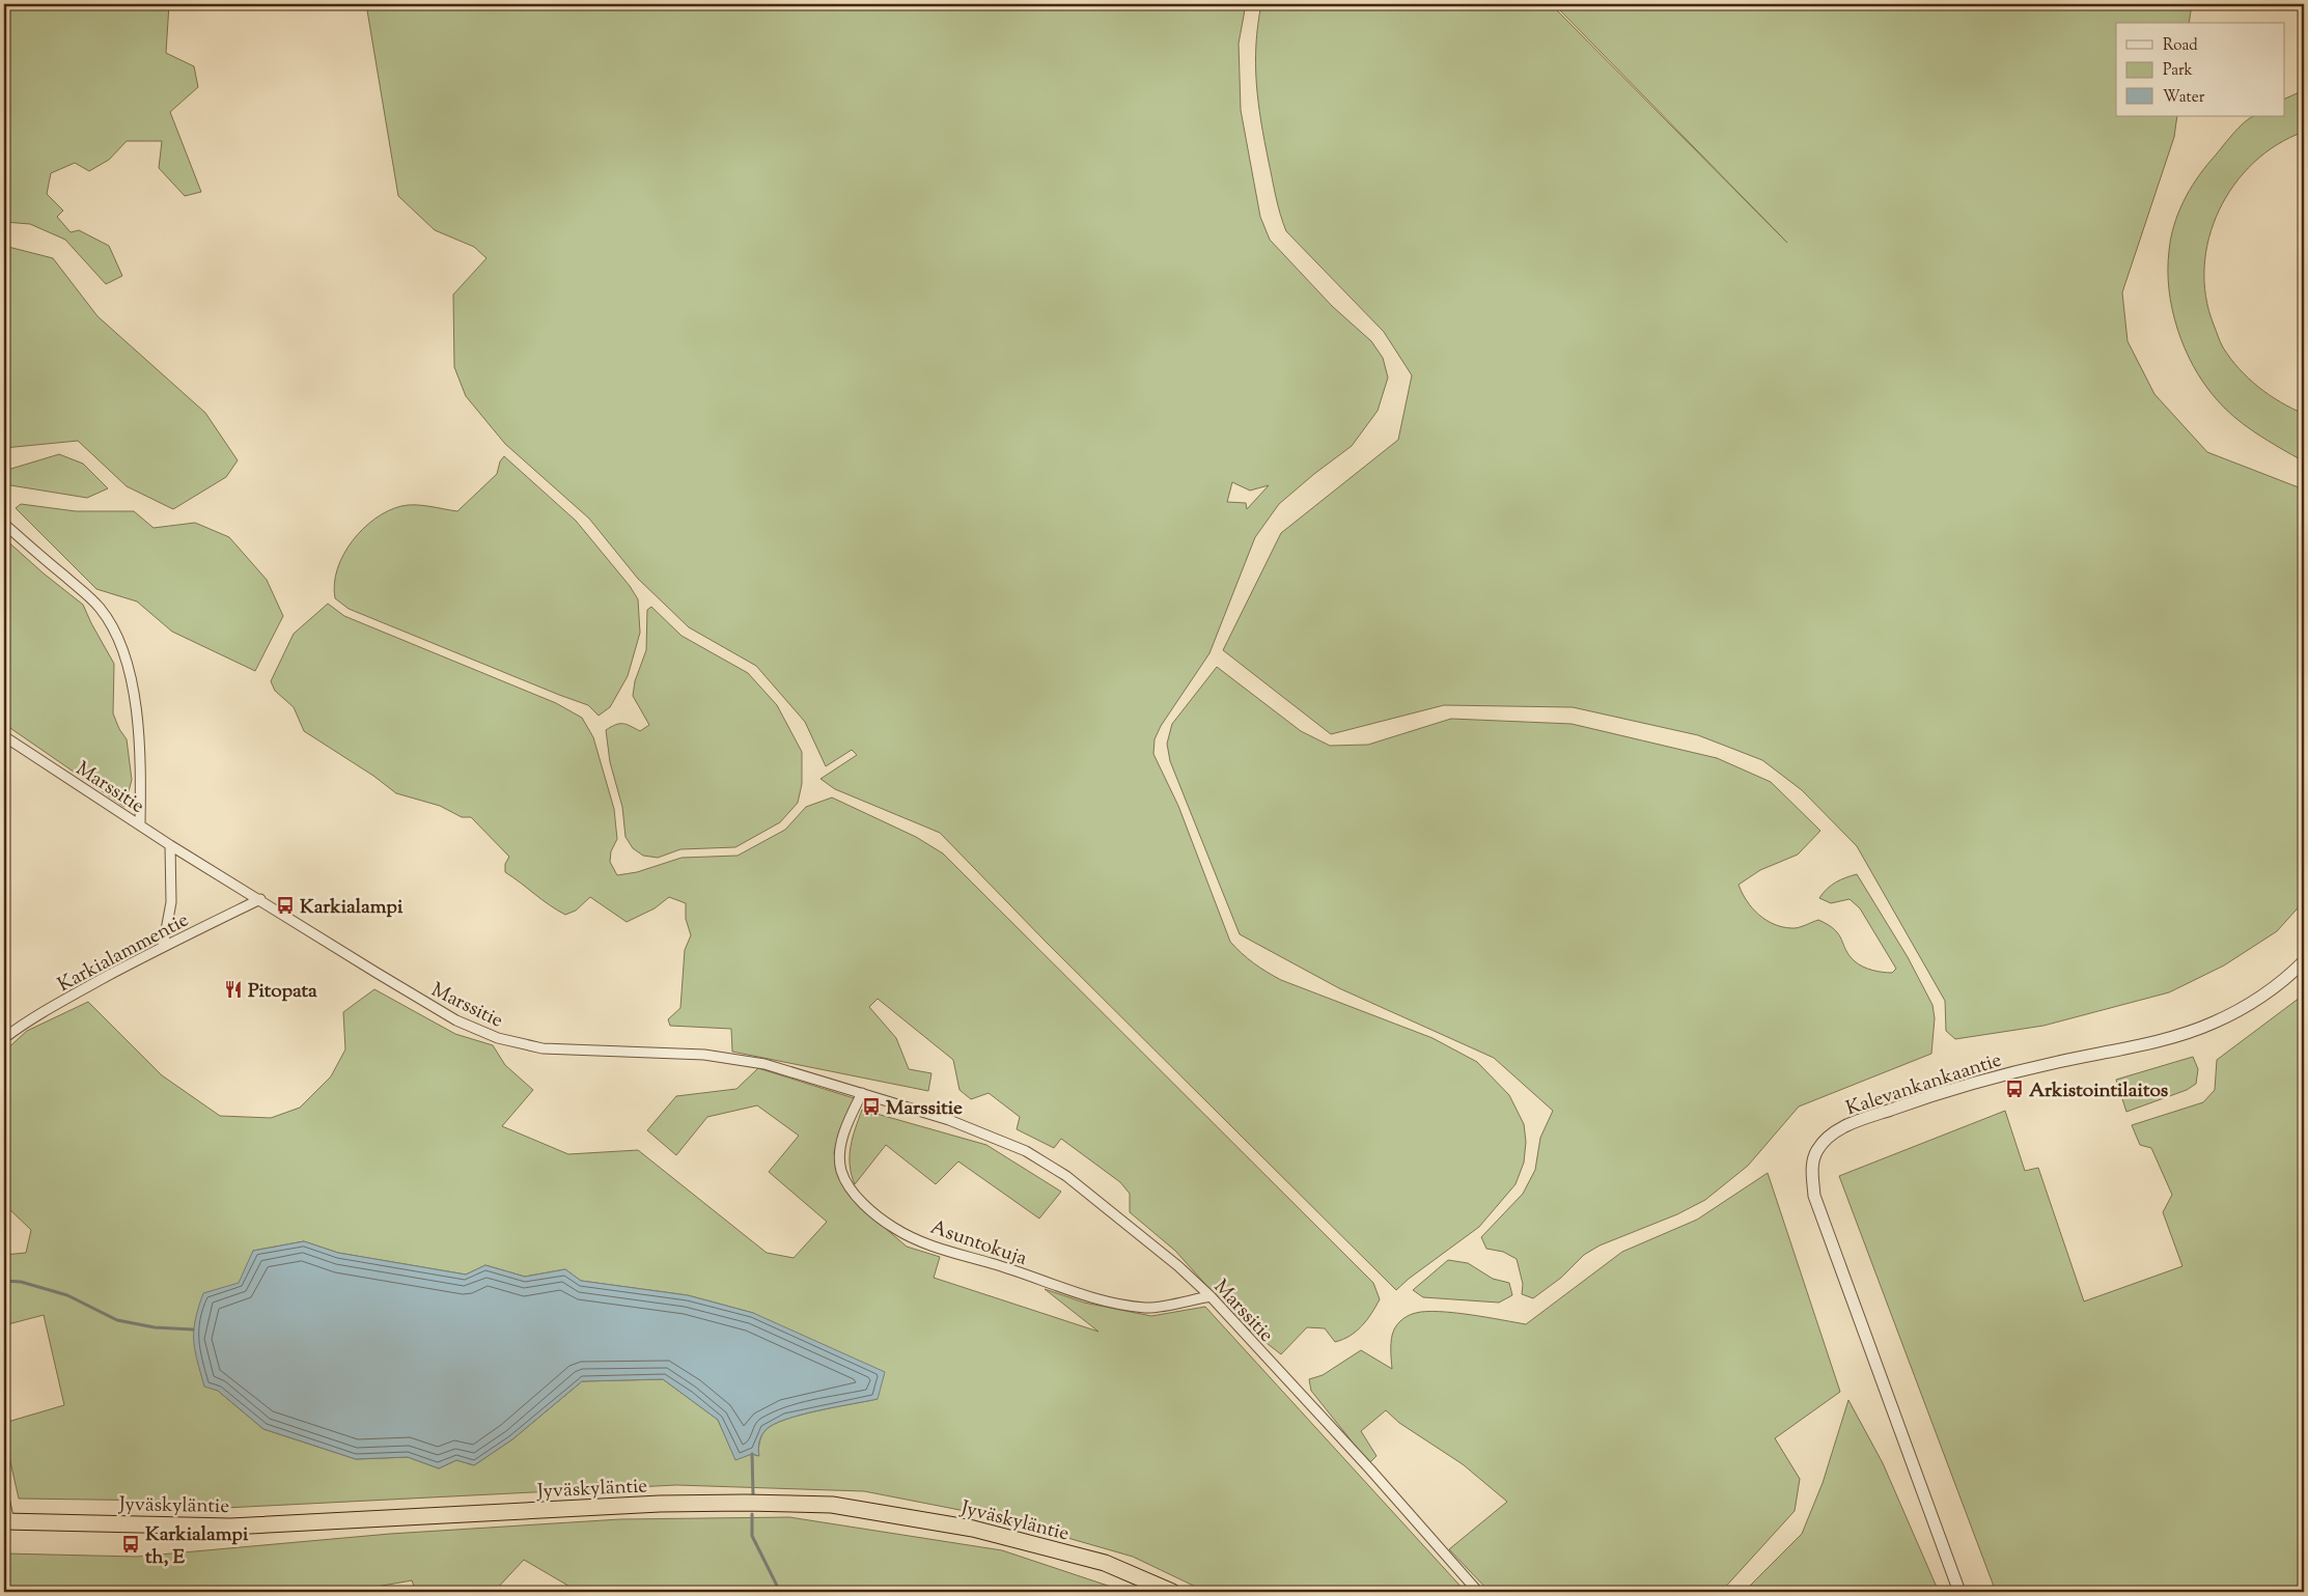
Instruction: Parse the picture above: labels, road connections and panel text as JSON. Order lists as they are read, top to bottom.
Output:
{
  "streets": {
    "highway": ["Jyväskyläntie"],
    "street": [
      "Marssitie",
      "Karkialammentie",
      "Kalevankankaantie",
      "Asuntokuja"
    ]
  },
  "crossings": [
    ["Marssitie", "Karkialammentie"],
    ["Marssitie", "Asuntokuja"]
  ],
  "places": {
    "bus stop": [
      "Karkialampi",
      "Arkistointilaitos",
      "Marssitie",
      "Karkialampi th, E"
    ],
    "restaurant": ["Pitopata"]
  },
  "legend": ["Road", "Park", "Water"]
}
